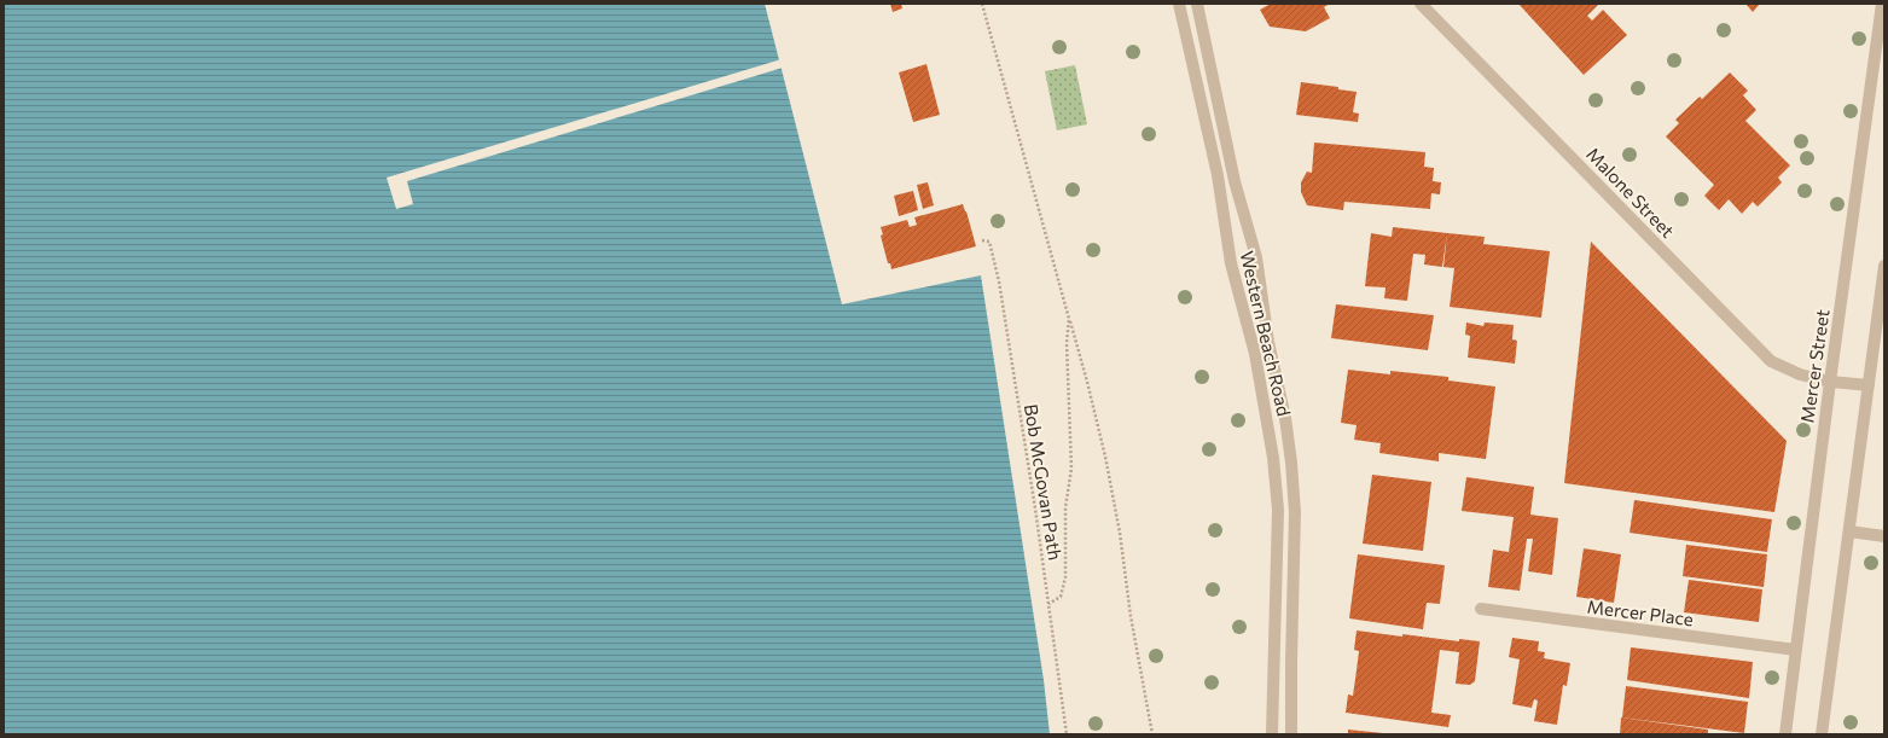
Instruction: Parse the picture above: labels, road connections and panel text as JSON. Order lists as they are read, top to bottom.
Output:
{
  "streets": {
    "street": [
      "Malone Street",
      "Western Beach Road",
      "Mercer Street",
      "Mercer Place"
    ],
    "path": ["Bob McGovan Path"]
  },
  "crossings": [
    ["Malone Street", "Mercer Street"],
    ["Mercer Street", "Mercer Place"]
  ]
}
